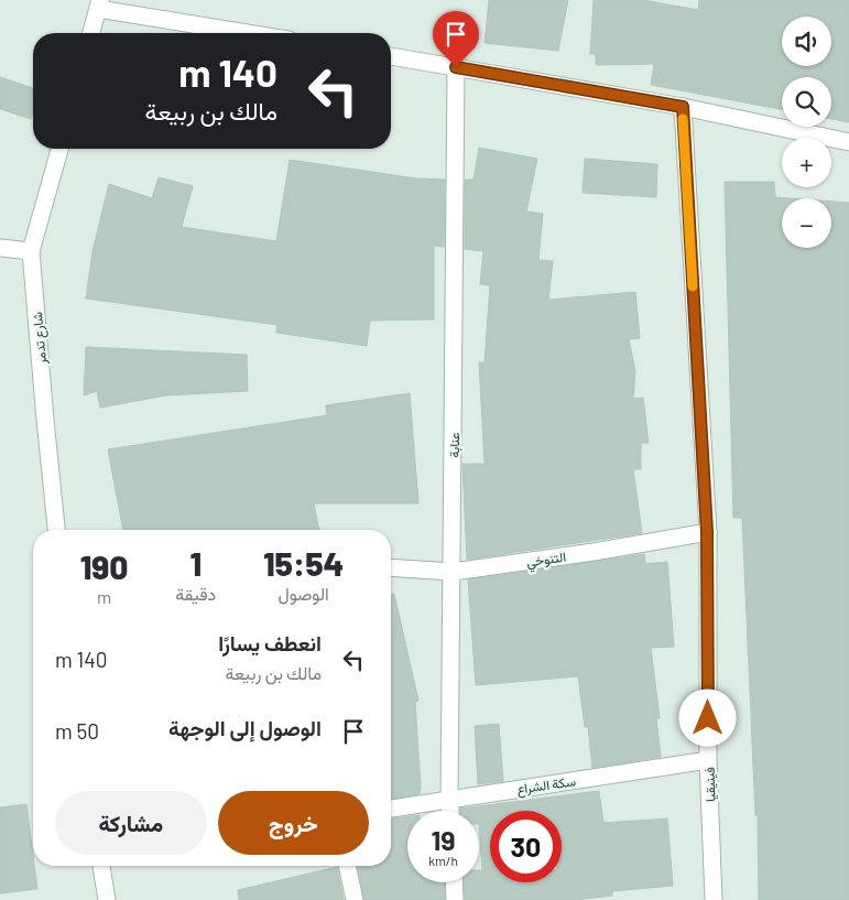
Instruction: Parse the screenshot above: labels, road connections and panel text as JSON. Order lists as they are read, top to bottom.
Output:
{
  "streets": {
    "street": [
      "شارع تدمر",
      "عنابة",
      "التنوخي",
      "سكة الشراع",
      "فينيقيا"
    ]
  },
  "crossings": [
    ["عنابة", "التنوخي"],
    ["عنابة", "سكة الشراع"],
    ["التنوخي", "فينيقيا"],
    ["سكة الشراع", "فينيقيا"]
  ],
  "page": {
    "map_buttons": ["+", "−"],
    "turn": ["140 m", "مالك بن ربيعة"],
    "eta": [
      "15:54",
      "الوصول",
      "1",
      "دقيقة",
      "190",
      "m"
    ],
    "list": [
      {
        "name": "انعطف يسارًا",
        "note": "مالك بن ربيعة",
        "value": "140 m"
      },
      {
        "name": "الوصول إلى الوجهة",
        "value": "50 m"
      }
    ],
    "buttons": ["خروج", "مشاركة"],
    "speed": "19 km/h",
    "limit": "30"
  }
}
